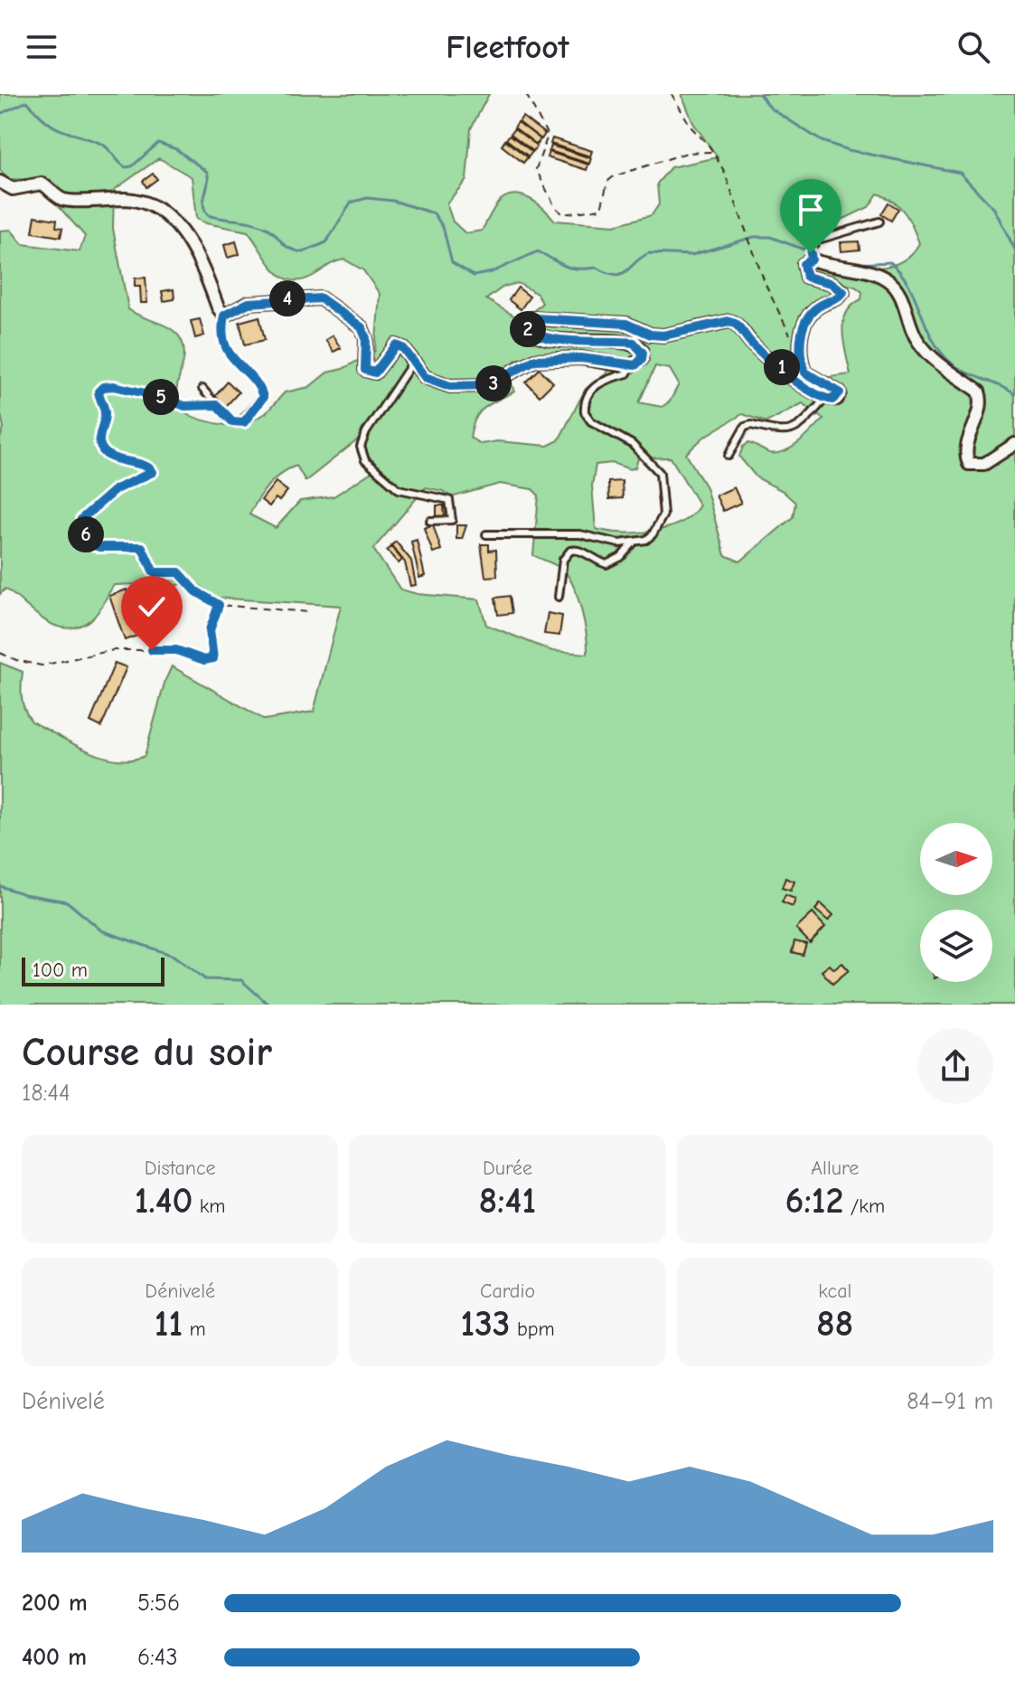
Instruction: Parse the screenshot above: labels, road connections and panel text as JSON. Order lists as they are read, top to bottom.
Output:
{
  "scale_bar": "100 m",
  "north": "right",
  "page": {
    "header": "Fleetfoot",
    "pins": [
      "4",
      "2",
      "1",
      "3",
      "5",
      "6"
    ],
    "scale": "100 m",
    "heading": ["Course du soir", "18:44"],
    "stats": [
      ["Distance", "1.40 km"],
      ["Durée", "8:41"],
      ["Allure", "6:12 /km"],
      ["Dénivelé", "11 m"],
      ["Cardio", "133 bpm"],
      ["kcal", "88"]
    ],
    "chart": ["Dénivelé", "84–91 m"],
    "list": [
      {
        "name": "200 m",
        "note": "5:56"
      },
      {
        "name": "400 m",
        "note": "6:43"
      }
    ]
  }
}
